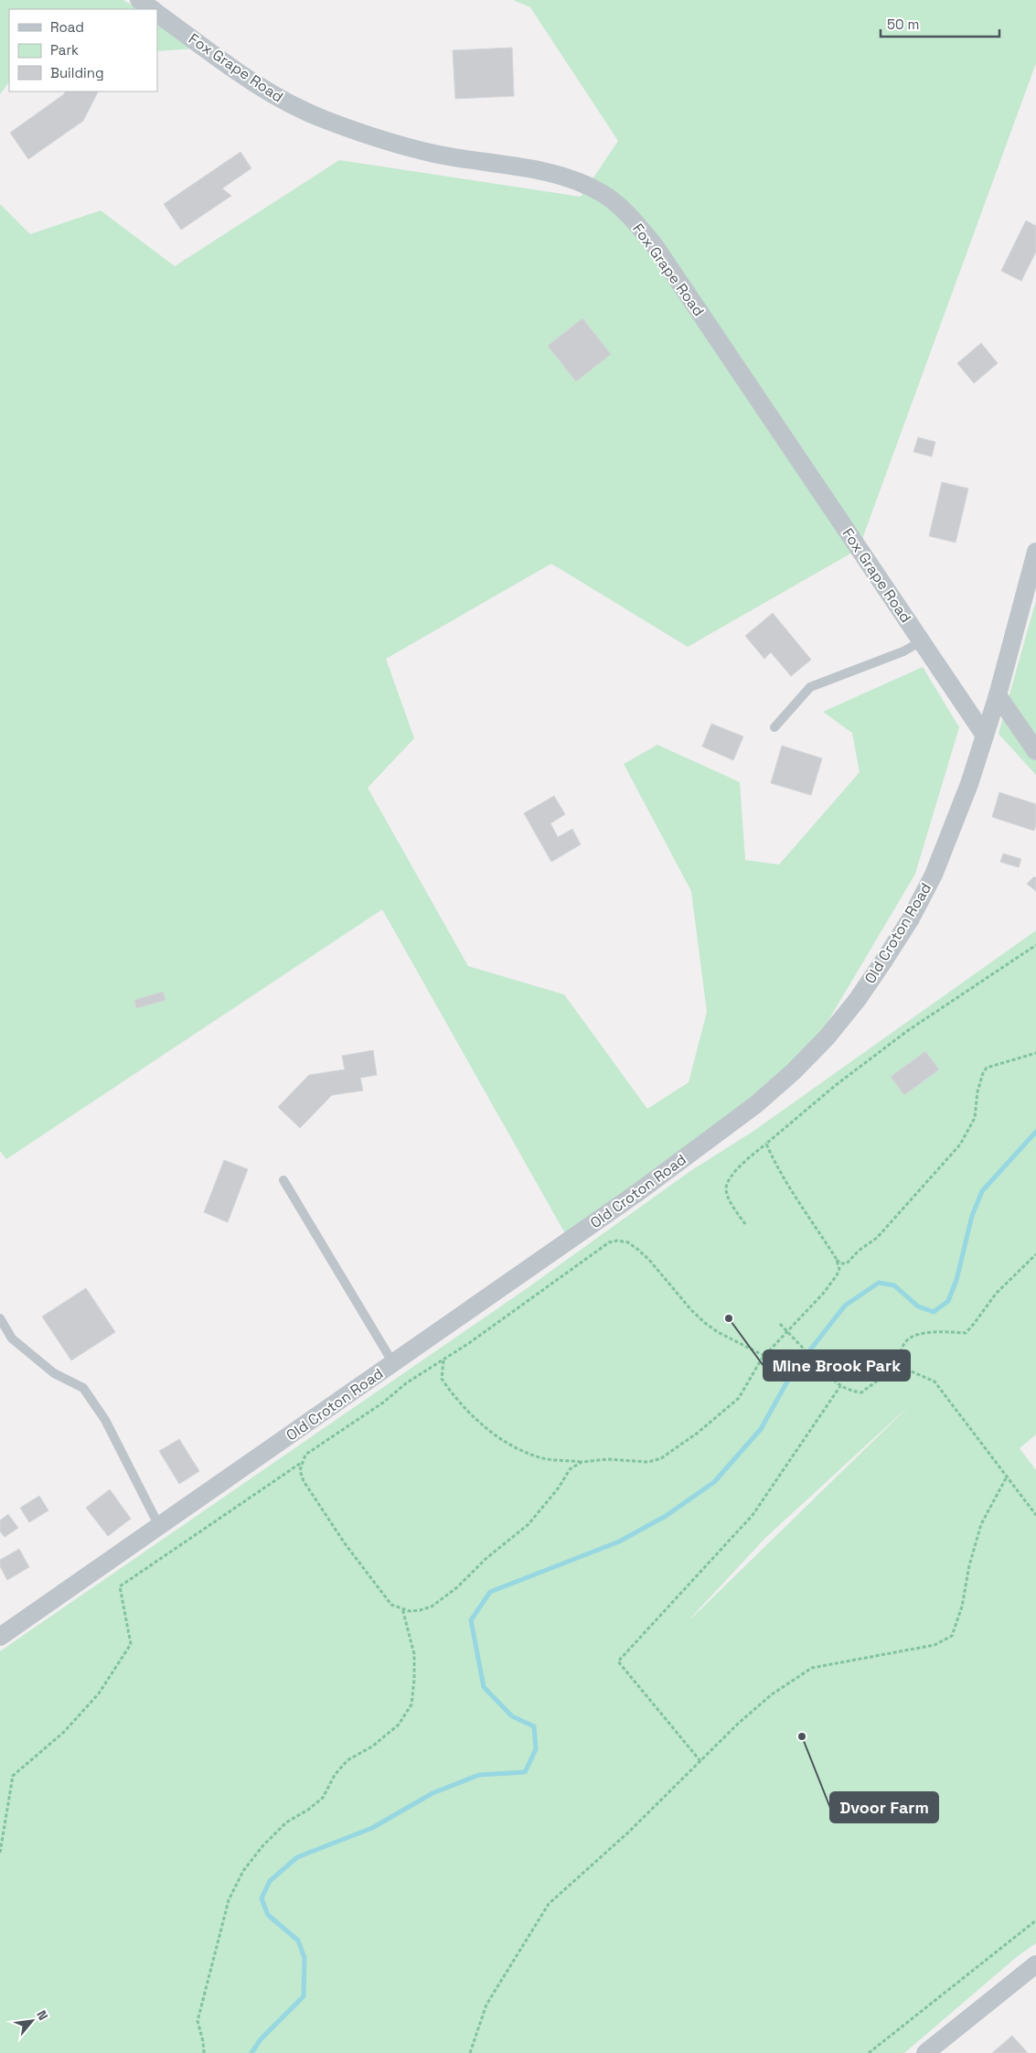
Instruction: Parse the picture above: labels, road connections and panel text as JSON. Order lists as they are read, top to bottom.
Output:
{
  "streets": {
    "street": ["Fox Grape Road", "Old Croton Road"]
  },
  "crossings": [
    ["Fox Grape Road", "Old Croton Road"]
  ],
  "places": ["Mine Brook Park", "Dvoor Farm"],
  "legend": ["Road", "Park", "Building"],
  "scale_bar": "50 m",
  "north": "top right"
}
